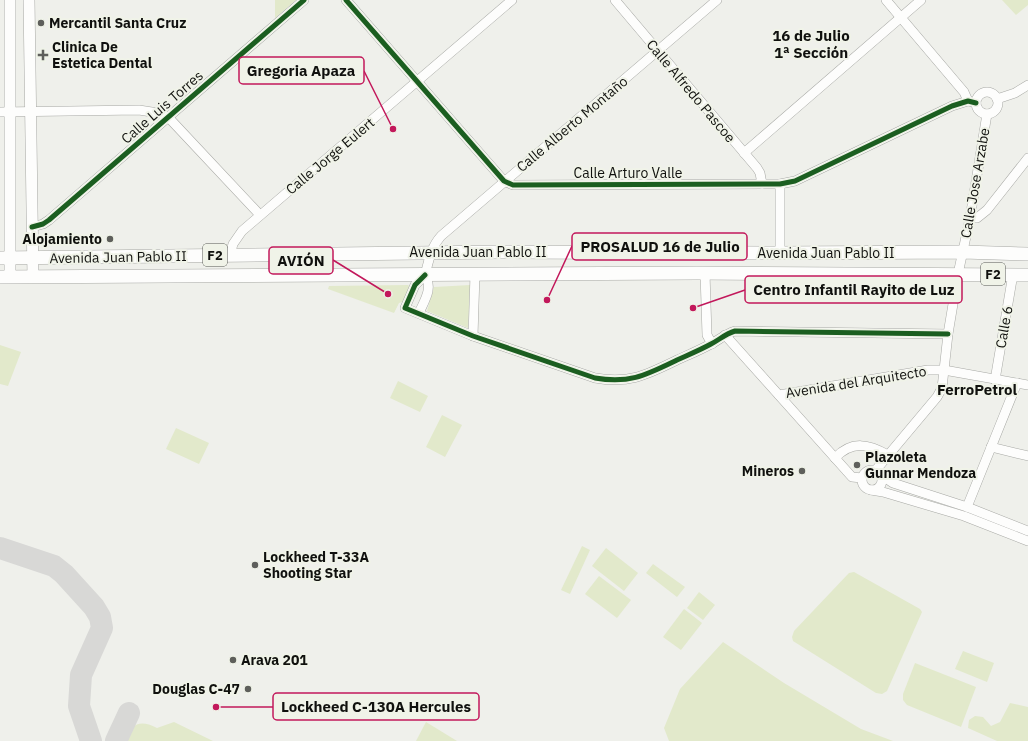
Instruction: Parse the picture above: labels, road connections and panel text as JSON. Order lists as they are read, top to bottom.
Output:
{
  "streets": {
    "highway": ["Avenida Juan Pablo II", "F2"],
    "street": [
      "Calle Alfredo Pascoe",
      "Calle Luis Torres",
      "Calle Alberto Montaño",
      "Calle Jorge Eulert",
      "Calle Arturo Valle",
      "Calle Jose Arzabe",
      "Calle 6",
      "Avenida del Arquitecto"
    ]
  },
  "crossings": [
    ["Calle Alfredo Pascoe", "Calle Alberto Montaño"],
    ["Calle Alfredo Pascoe", "Calle Arturo Valle"],
    ["Calle Alberto Montaño", "Calle Arturo Valle"],
    ["Calle Alberto Montaño", "Avenida Juan Pablo II"],
    ["Calle Jorge Eulert", "Avenida Juan Pablo II"],
    ["Calle Arturo Valle", "Calle Jose Arzabe"],
    ["Calle Jose Arzabe", "Avenida Juan Pablo II"],
    ["Calle Jose Arzabe", "Avenida del Arquitecto"],
    ["Avenida Juan Pablo II", "Calle 6"],
    ["Calle 6", "Avenida del Arquitecto"]
  ],
  "districts": ["16 de Julio 1ª Sección", "FerroPetrol"],
  "places": {
    "other": [
      "Mercantil Santa Cruz",
      "Gregoria Apaza",
      "Alojamiento",
      "AVIÓN",
      "PROSALUD 16 de Julio",
      "Centro Infantil Rayito de Luz",
      "Plazoleta Gunnar Mendoza",
      "Mineros",
      "Lockheed T-33A Shooting Star",
      "Arava 201",
      "Douglas C-47",
      "Lockheed C-130A Hercules"
    ],
    "health": ["Clinica De Estetica Dental"]
  }
}
